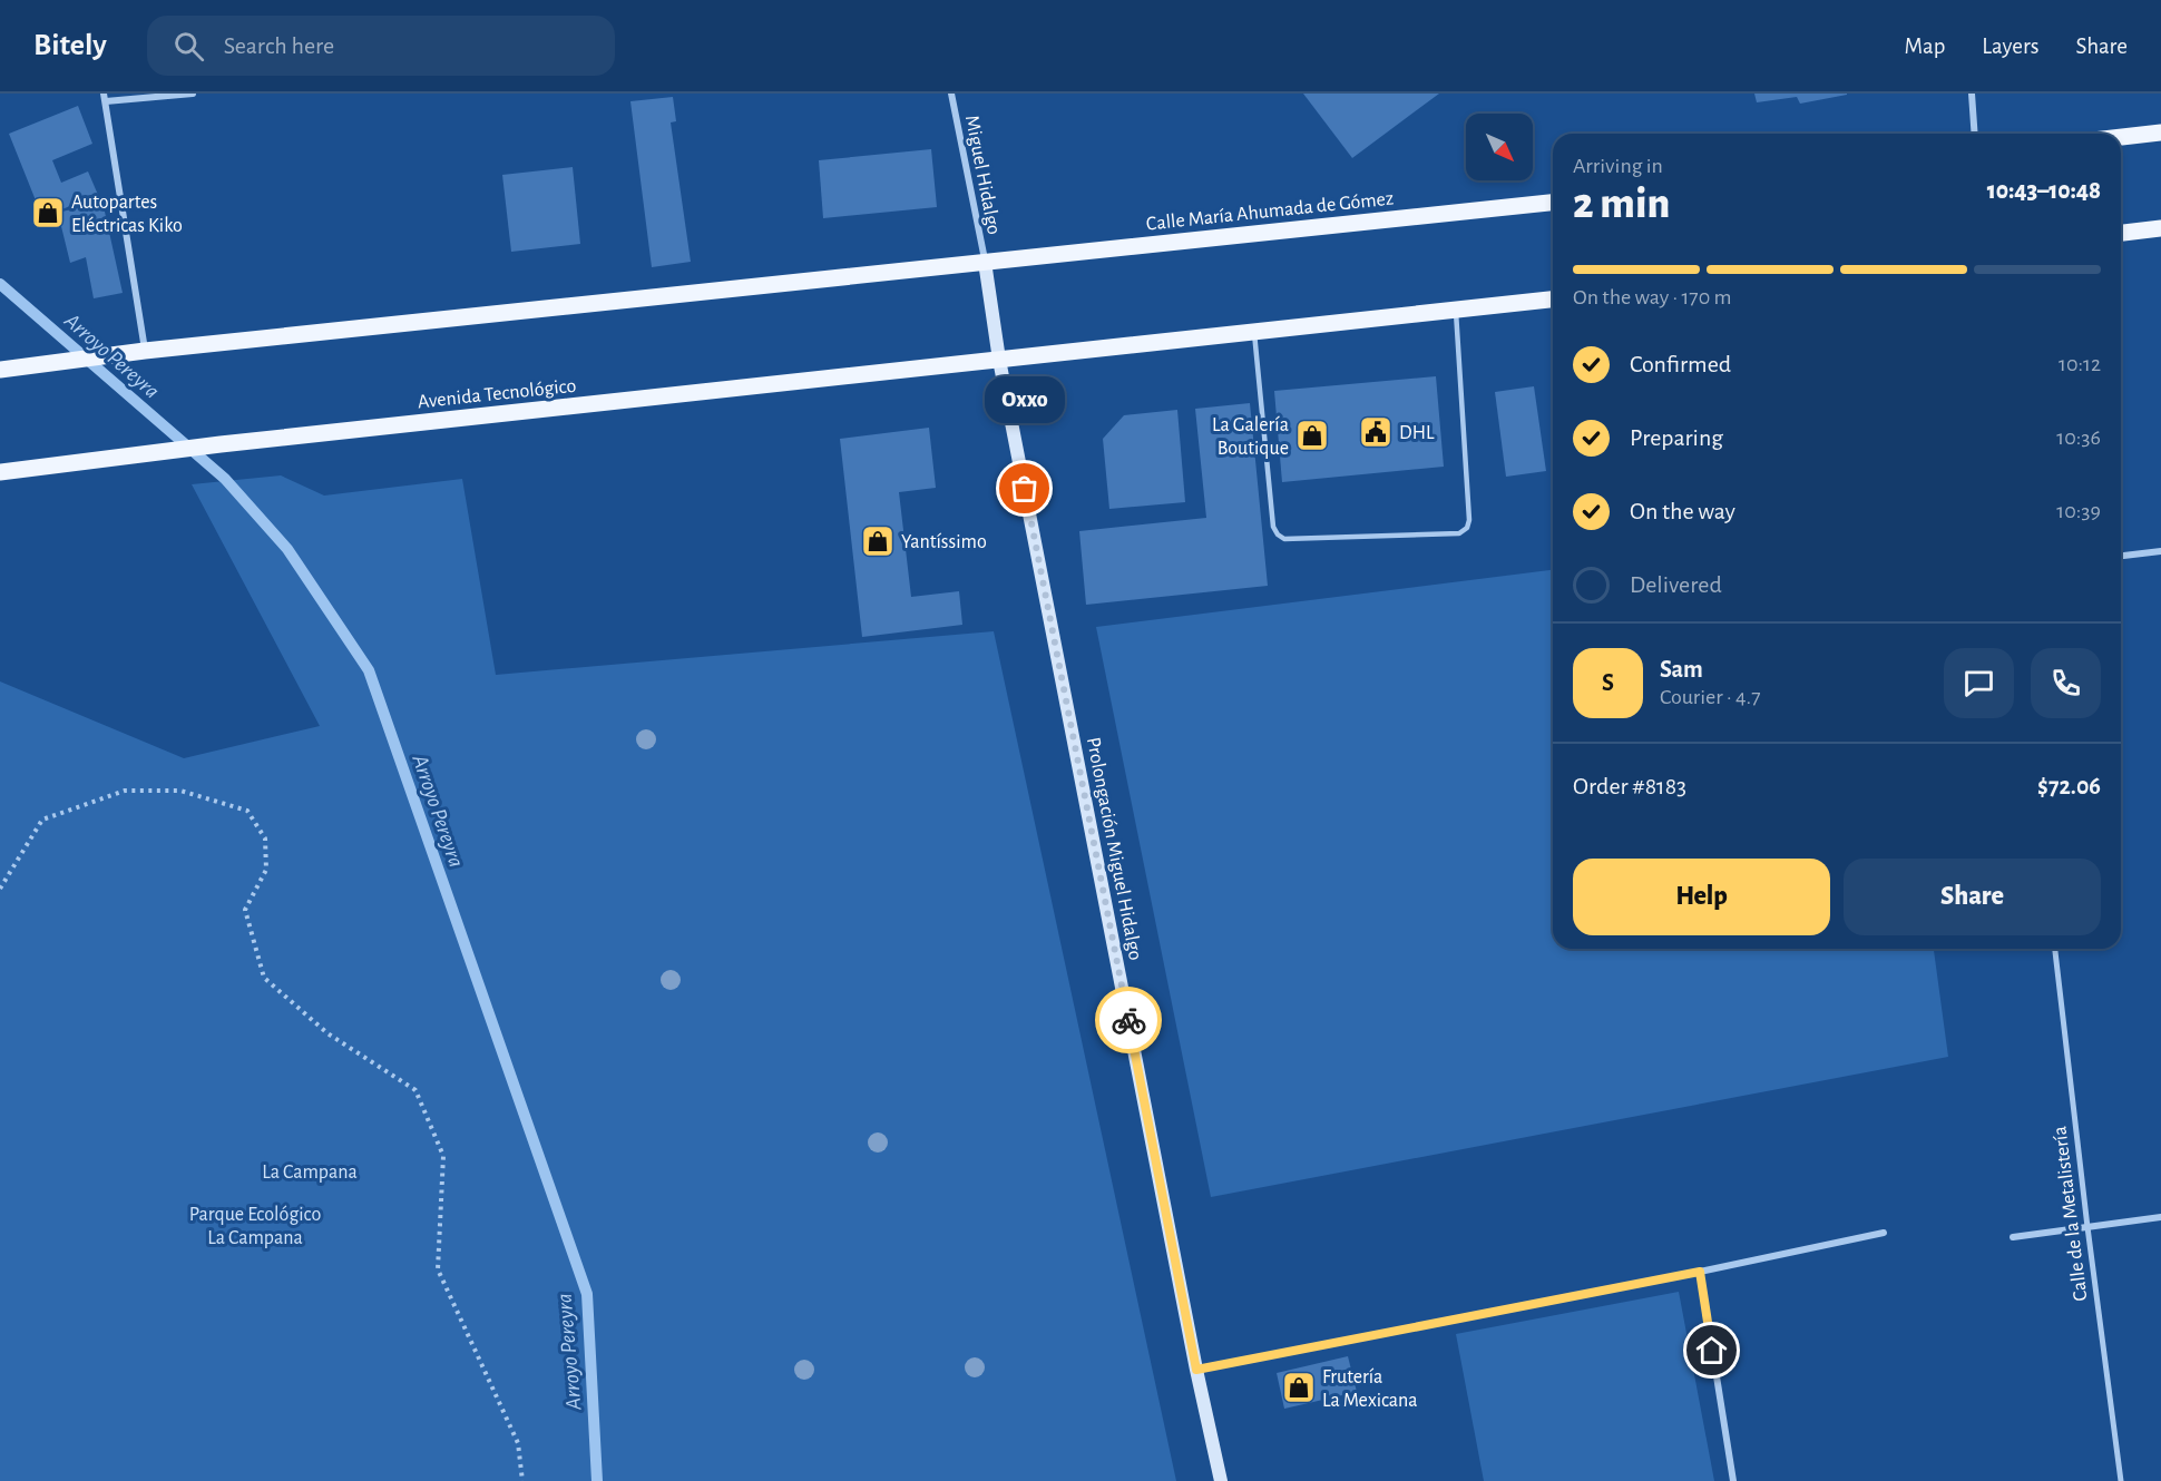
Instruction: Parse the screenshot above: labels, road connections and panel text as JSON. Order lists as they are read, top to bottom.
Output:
{
  "streets": {
    "main road": ["Calle María Ahumada de Gómez", "Avenida Tecnológico", "Prolongación Miguel Hidalgo"],
    "street": ["Miguel Hidalgo", "Calle de la Metalistería"]
  },
  "crossings": [
    ["Miguel Hidalgo", "Calle María Ahumada de Gómez"],
    ["Miguel Hidalgo", "Prolongación Miguel Hidalgo"],
    ["Calle María Ahumada de Gómez", "Prolongación Miguel Hidalgo"],
    ["Avenida Tecnológico", "Prolongación Miguel Hidalgo"]
  ],
  "water": ["Arroyo Pereyra"],
  "parks": ["La Campana", "Parque Ecológico La Campana"],
  "places": {
    "shop": [
      "Autopartes Eléctricas Kiko",
      "La Galería Boutique",
      "Yantíssimo",
      "Frutería La Mexicana"
    ],
    "public building": ["DHL"],
    "other": ["Oxxo"]
  },
  "north": "bottom right",
  "page": {
    "header": "Bitely",
    "search": "Search here",
    "nav": ["Map", "Layers", "Share"],
    "heading": ["2 min", "Arriving in", "10:43–10:48"],
    "panel": [
      "Sam",
      "Courier · 4.7",
      "Order #8183",
      "$72.06"
    ],
    "bar": "On the way · 170 m",
    "list": [
      ["Confirmed", "10:12"],
      ["Preparing", "10:36"],
      ["On the way", "10:39"],
      "Delivered"
    ],
    "bubble": "Oxxo",
    "round": "S",
    "buttons": ["Help", "Share"]
  }
}
